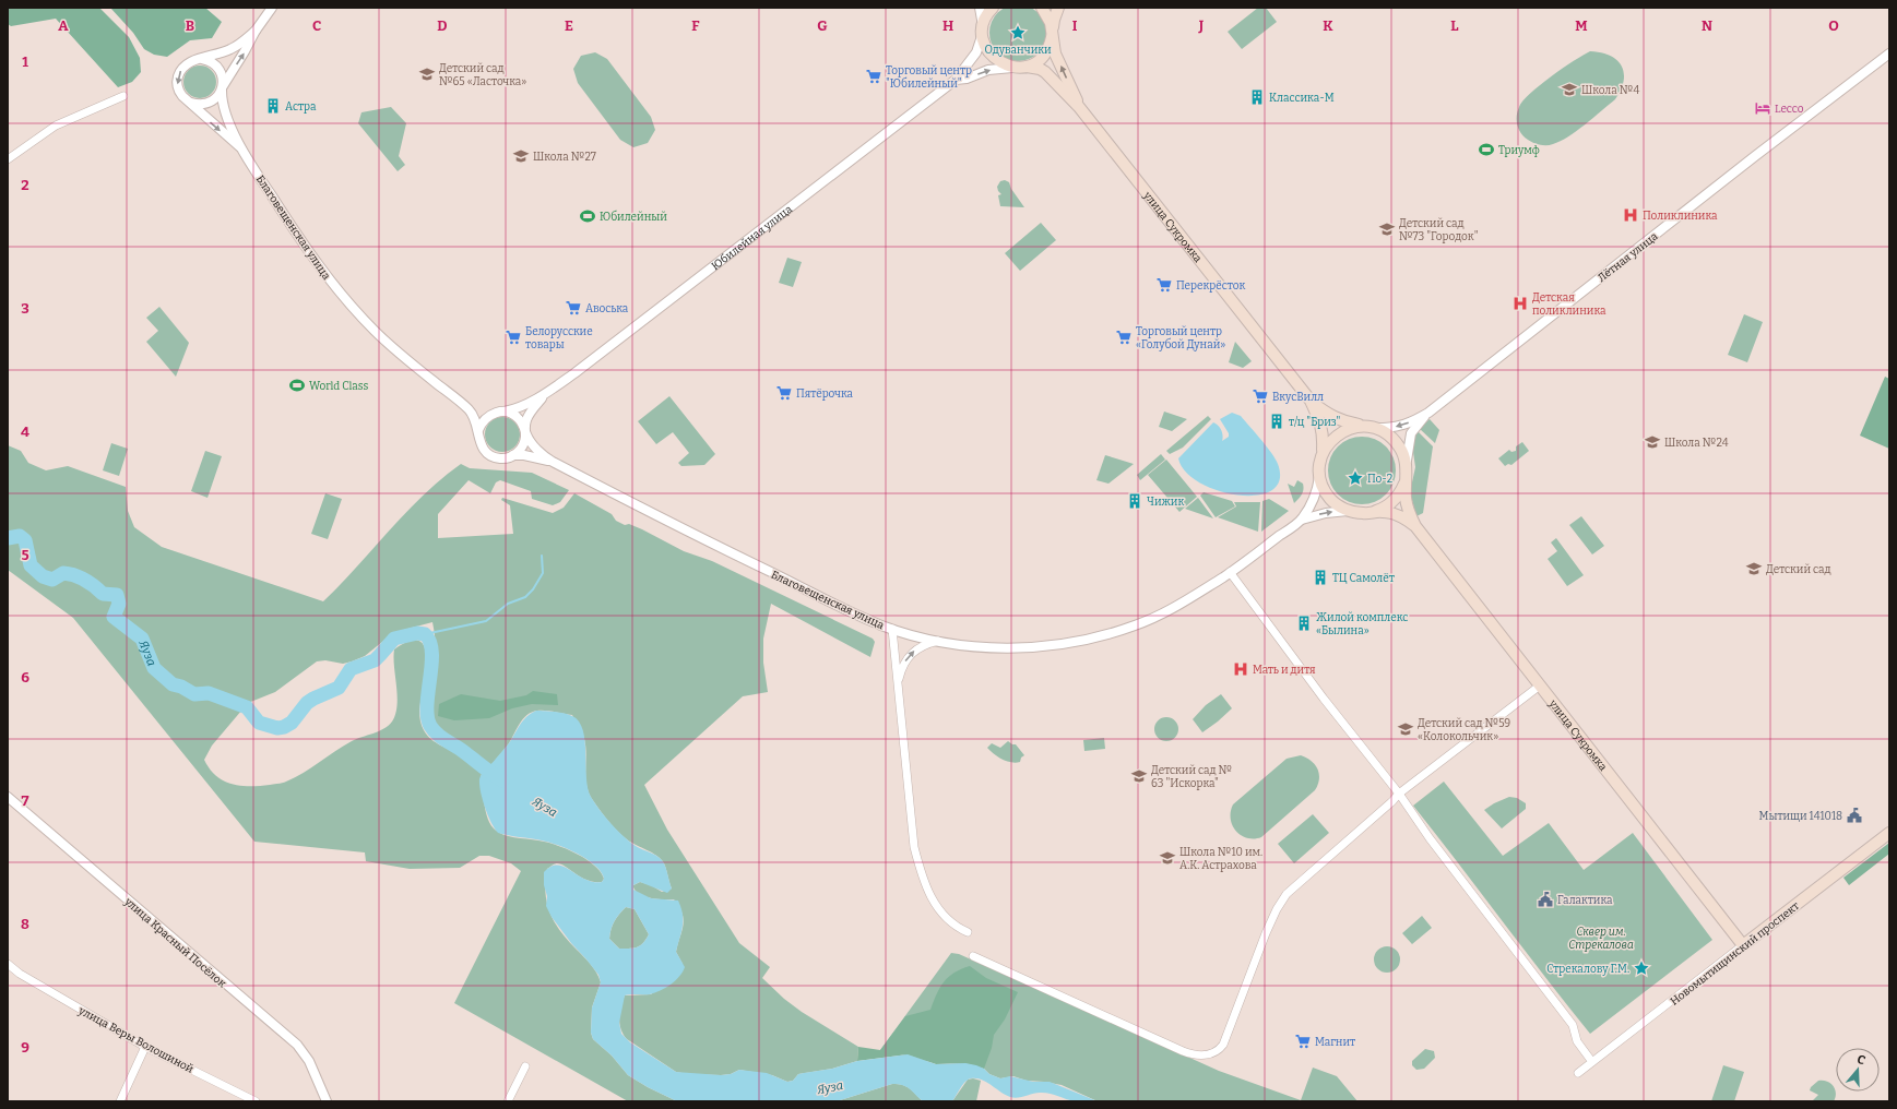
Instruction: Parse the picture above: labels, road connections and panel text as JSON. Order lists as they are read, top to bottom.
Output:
{
  "streets": {
    "main road": ["улица Сукромка", "Новомытищинский проспект"],
    "street": [
      "Благовещенская улица",
      "Юбилейная улица",
      "Лётная улица",
      "улица Красный Посёлок",
      "улица Веры Волошиной"
    ]
  },
  "crossings": [
    ["улица Сукромка", "Новомытищинский проспект"]
  ],
  "water": ["Яуза"],
  "parks": ["Сквер им. Стрекалова"],
  "places": {
    "place": ["Одуванчики", "По-2", "Стрекалову Г.М."],
    "school or university": [
      "Детский сад №65 «Ласточка»",
      "Школа №4",
      "Школа №27",
      "Детский сад №73 \"Городок\"",
      "Школа №24",
      "Детский сад",
      "Детский сад №59 «Колокольчик»",
      "Детский сад № 63 \"Искорка\"",
      "Школа №10 им. А.К. Астрахова"
    ],
    "supermarket": [
      "Торговый центр \"Юбилейный\"",
      "Перекрёсток",
      "Авоська",
      "Белорусские товары",
      "Торговый центр «Голубой Дунай»",
      "Пятёрочка",
      "ВкусВилл",
      "Магнит"
    ],
    "building": [
      "Классика-М",
      "Астра",
      "т/ц \"Бриз\"",
      "Чижик",
      "ТЦ Самолёт",
      "Жилой комплекс «Былина»"
    ],
    "hotel": ["Lecco"],
    "sports": ["Триумф", "Юбилейный", "World Class"],
    "hospital": ["Поликлиника", "Детская поликлиника", "Мать и дитя"],
    "public building": ["Мытищи 141018", "Галактика"]
  },
  "north": "top",
  "grid": {
    "columns": [
      "A",
      "B",
      "C",
      "D",
      "E",
      "F",
      "G",
      "H",
      "I",
      "J",
      "K",
      "L",
      "M",
      "N",
      "O"
    ],
    "rows": [
      "1",
      "2",
      "3",
      "4",
      "5",
      "6",
      "7",
      "8",
      "9"
    ]
  }
}
